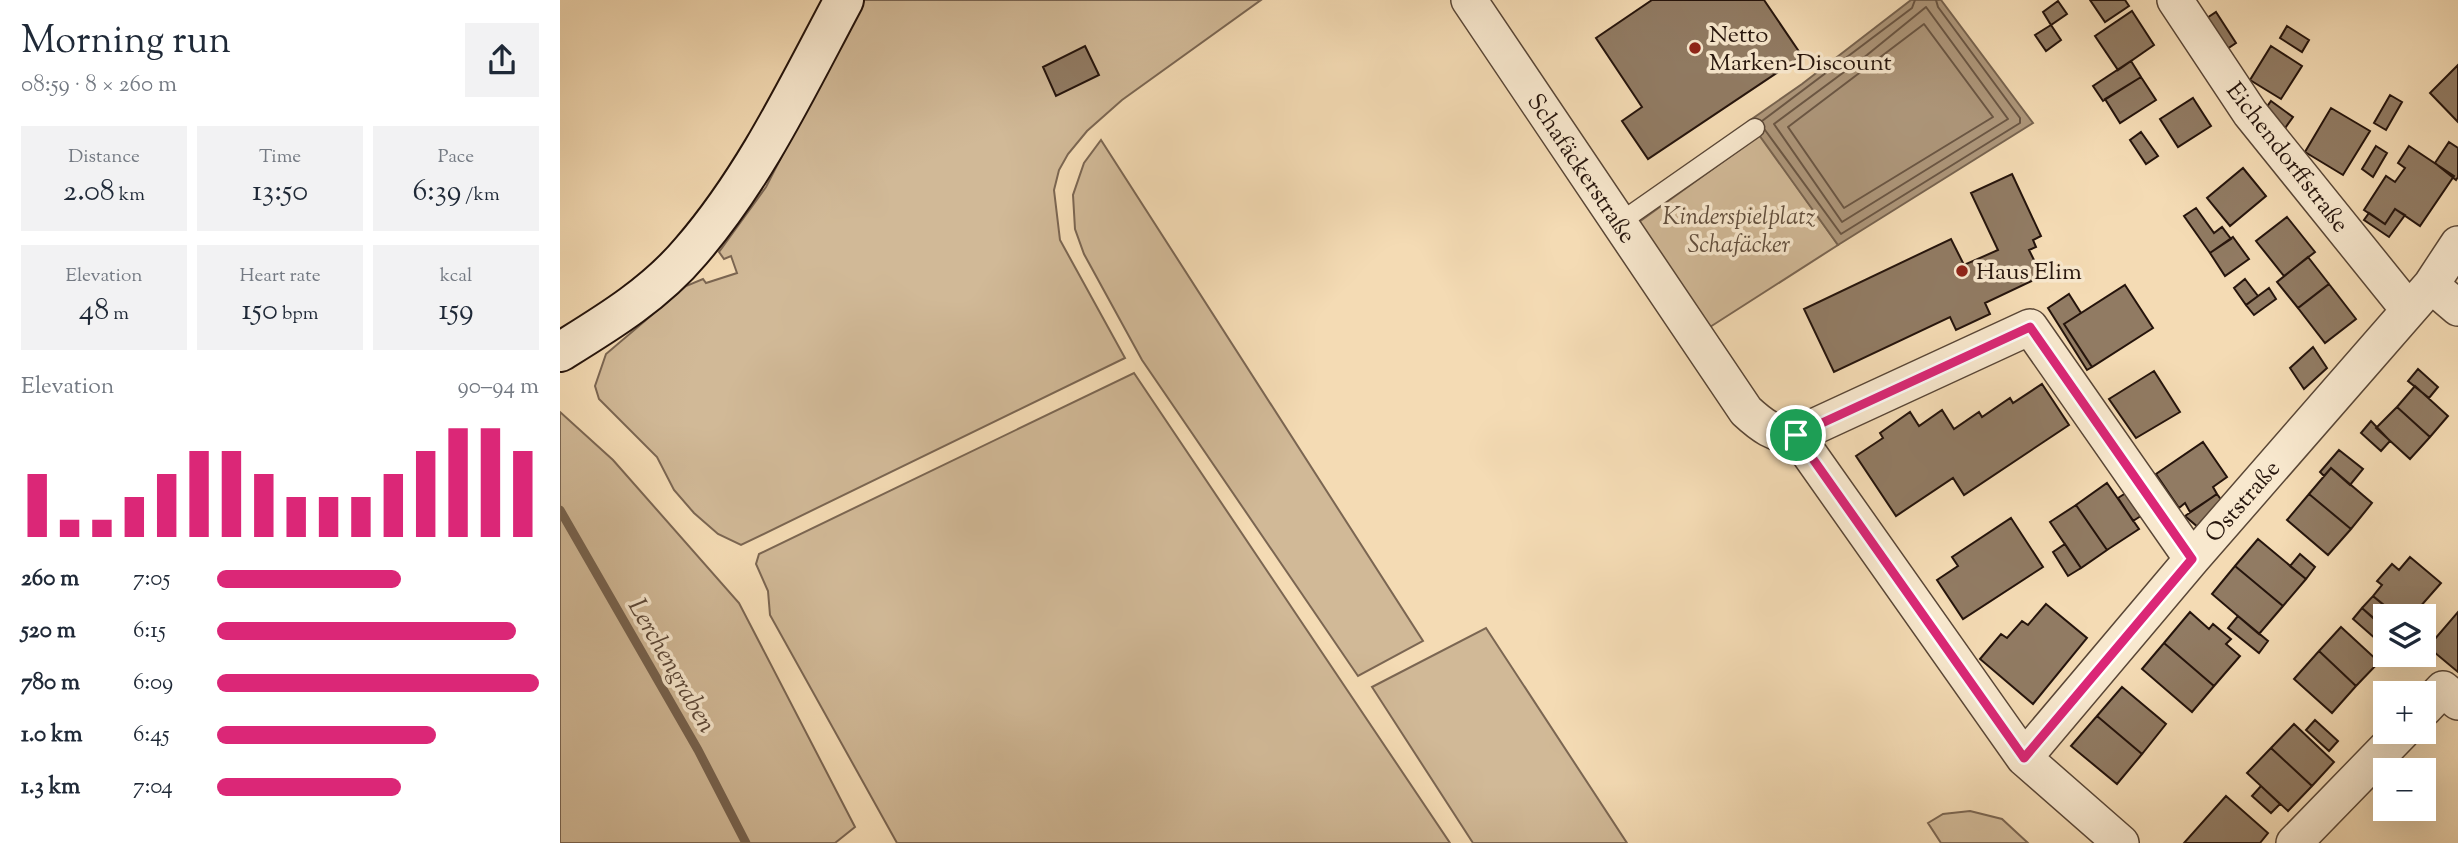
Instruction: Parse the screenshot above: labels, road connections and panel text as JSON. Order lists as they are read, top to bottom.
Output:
{
  "streets": {
    "street": ["Eichendorffstraße", "Schafäckerstraße", "Oststraße"]
  },
  "crossings": [
    ["Eichendorffstraße", "Oststraße"]
  ],
  "water": ["Lerchengraben"],
  "parks": ["Kinderspielplatz Schafäcker"],
  "places": ["Netto Marken-Discount", "Haus Elim"],
  "page": {
    "heading": ["Morning run", "08:59 · 8 × 260 m"],
    "stats": [
      ["Distance", "2.08 km"],
      ["Time", "13:50"],
      ["Pace", "6:39 /km"],
      ["Elevation", "48 m"],
      ["Heart rate", "150 bpm"],
      ["kcal", "159"]
    ],
    "chart": ["Elevation", "90–94 m"],
    "list": [
      {
        "name": "260 m",
        "note": "7:05"
      },
      {
        "name": "520 m",
        "note": "6:15"
      },
      {
        "name": "780 m",
        "note": "6:09"
      },
      {
        "name": "1.0 km",
        "note": "6:45"
      },
      {
        "name": "1.3 km",
        "note": "7:04"
      }
    ],
    "map_buttons": ["+", "−"]
  }
}
